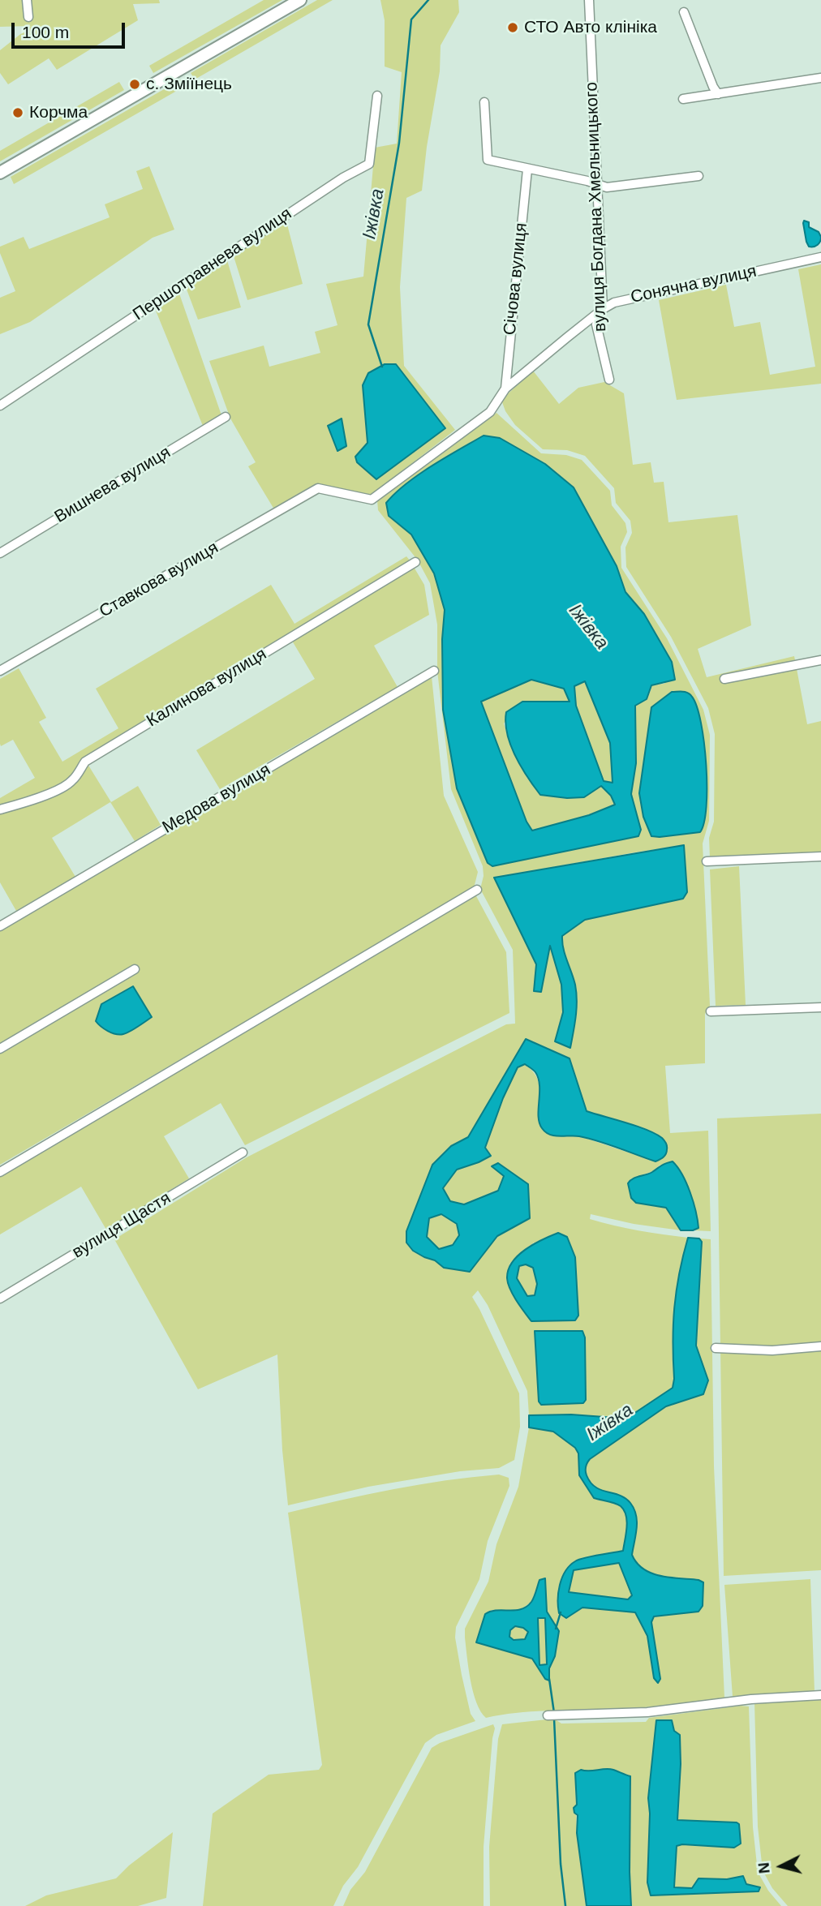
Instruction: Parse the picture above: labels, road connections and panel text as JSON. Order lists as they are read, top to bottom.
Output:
{
  "streets": {
    "street": [
      "вулиця Богдана Хмельницького",
      "Першотравнева вулиця",
      "Січова вулиця",
      "Сонячна вулиця",
      "Вишнева вулиця",
      "Ставкова вулиця",
      "Калинова вулиця",
      "Медова вулиця",
      "вулиця Щастя"
    ]
  },
  "crossings": [
    ["вулиця Богдана Хмельницького", "Сонячна вулиця"],
    ["Січова вулиця", "Сонячна вулиця"],
    ["Сонячна вулиця", "Ставкова вулиця"]
  ],
  "water": ["Іжівка"],
  "places": ["СТО Авто клініка", "с. Зміїнець", "Корчма"],
  "scale_bar": "100 m",
  "north": "left"
}
